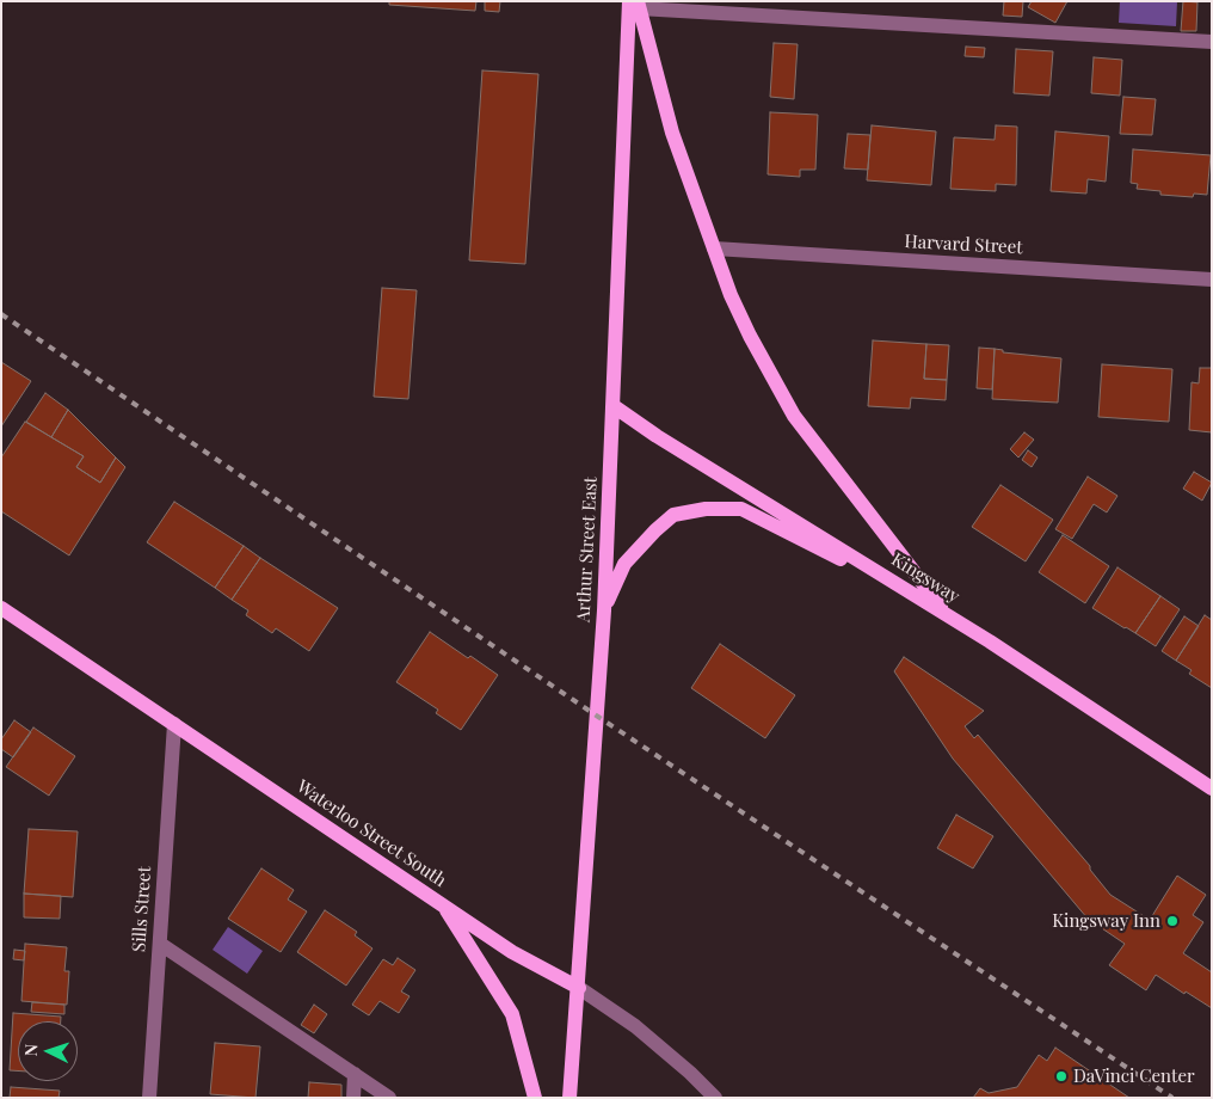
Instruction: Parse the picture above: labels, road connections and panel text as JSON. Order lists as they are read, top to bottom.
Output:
{
  "streets": {
    "main road": ["Arthur Street East", "Kingsway", "Waterloo Street South"],
    "street": ["Harvard Street", "Sills Street"]
  },
  "crossings": [
    ["Arthur Street East", "Kingsway"],
    ["Arthur Street East", "Waterloo Street South"],
    ["Waterloo Street South", "Sills Street"]
  ],
  "places": ["Kingsway Inn", "DaVinci Center"],
  "north": "left"
}
